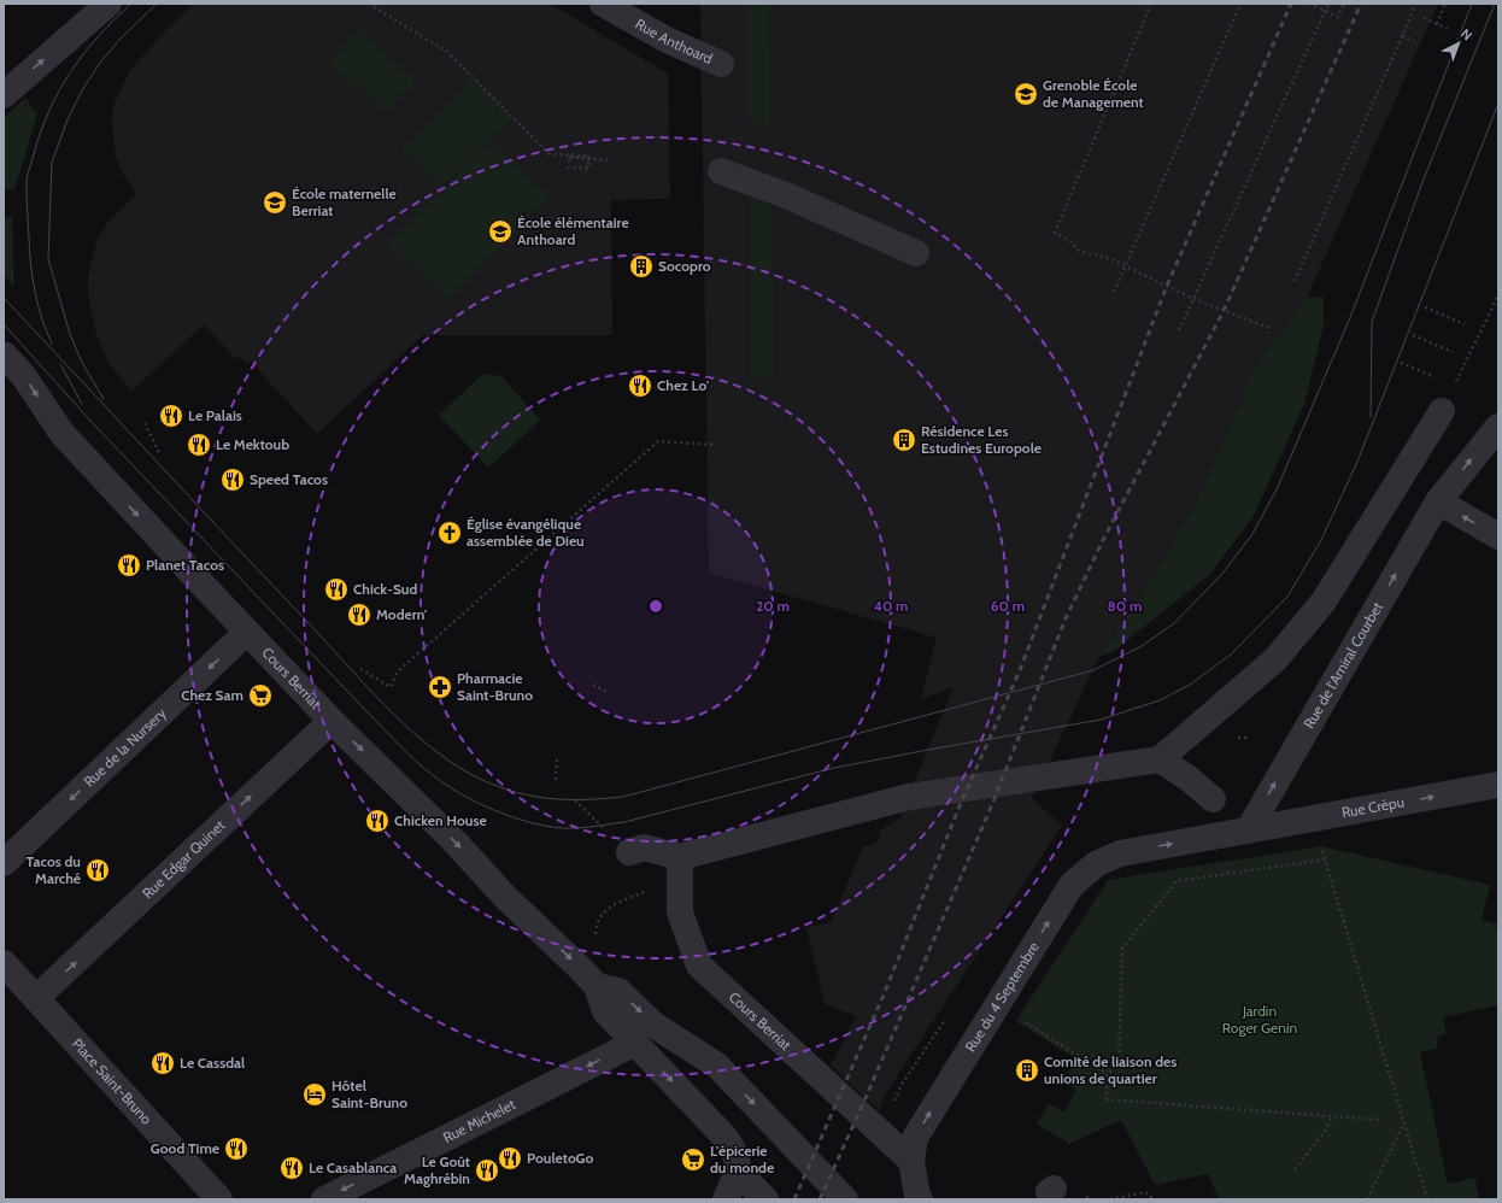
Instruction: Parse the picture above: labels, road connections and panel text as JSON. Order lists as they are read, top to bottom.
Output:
{
  "streets": {
    "street": [
      "Rue Anthoard",
      "Rue de l'Amiral Courbet",
      "Cours Berriat",
      "Rue de la Nursery",
      "Rue Crépu",
      "Rue Edgar Quinet",
      "Rue du 4 Septembre",
      "Place Saint-Bruno",
      "Rue Michelet"
    ]
  },
  "crossings": [
    ["Rue de l'Amiral Courbet", "Rue Crépu"],
    ["Cours Berriat", "Rue de la Nursery"],
    ["Cours Berriat", "Rue Edgar Quinet"],
    ["Cours Berriat", "Rue du 4 Septembre"],
    ["Cours Berriat", "Rue Michelet"],
    ["Rue Crépu", "Rue du 4 Septembre"],
    ["Rue Edgar Quinet", "Place Saint-Bruno"]
  ],
  "one_way": [
    "Rue de la Nursery",
    "Rue Crépu",
    "Rue Edgar Quinet",
    "Rue du 4 Septembre",
    "Rue Michelet"
  ],
  "parks": ["Jardin Roger Genin"],
  "places": {
    "school or university": ["Grenoble École de Management", "École maternelle Berriat", "École élémentaire Anthoard"],
    "building": ["Socopro", "Résidence Les Estudines Europole", "Comité de liaison des unions de quartier"],
    "restaurant": [
      "Chez Lo'",
      "Le Palais",
      "Le Mektoub",
      "Speed Tacos",
      "Planet Tacos",
      "Chick-Sud",
      "Modern'",
      "Chicken House",
      "Tacos du Marché",
      "Le Cassdal",
      "Good Time",
      "PouletoGo",
      "Le Casablanca",
      "Le Goût Maghrébin"
    ],
    "church": ["Église évangélique assemblée de Dieu"],
    "pharmacy": ["Pharmacie Saint-Bruno"],
    "supermarket": ["Chez Sam", "L'épicerie du monde"],
    "hotel": ["Hôtel Saint-Bruno"]
  },
  "north": "top right",
  "rings": [
    "20 m",
    "40 m",
    "60 m",
    "80 m"
  ]
}
